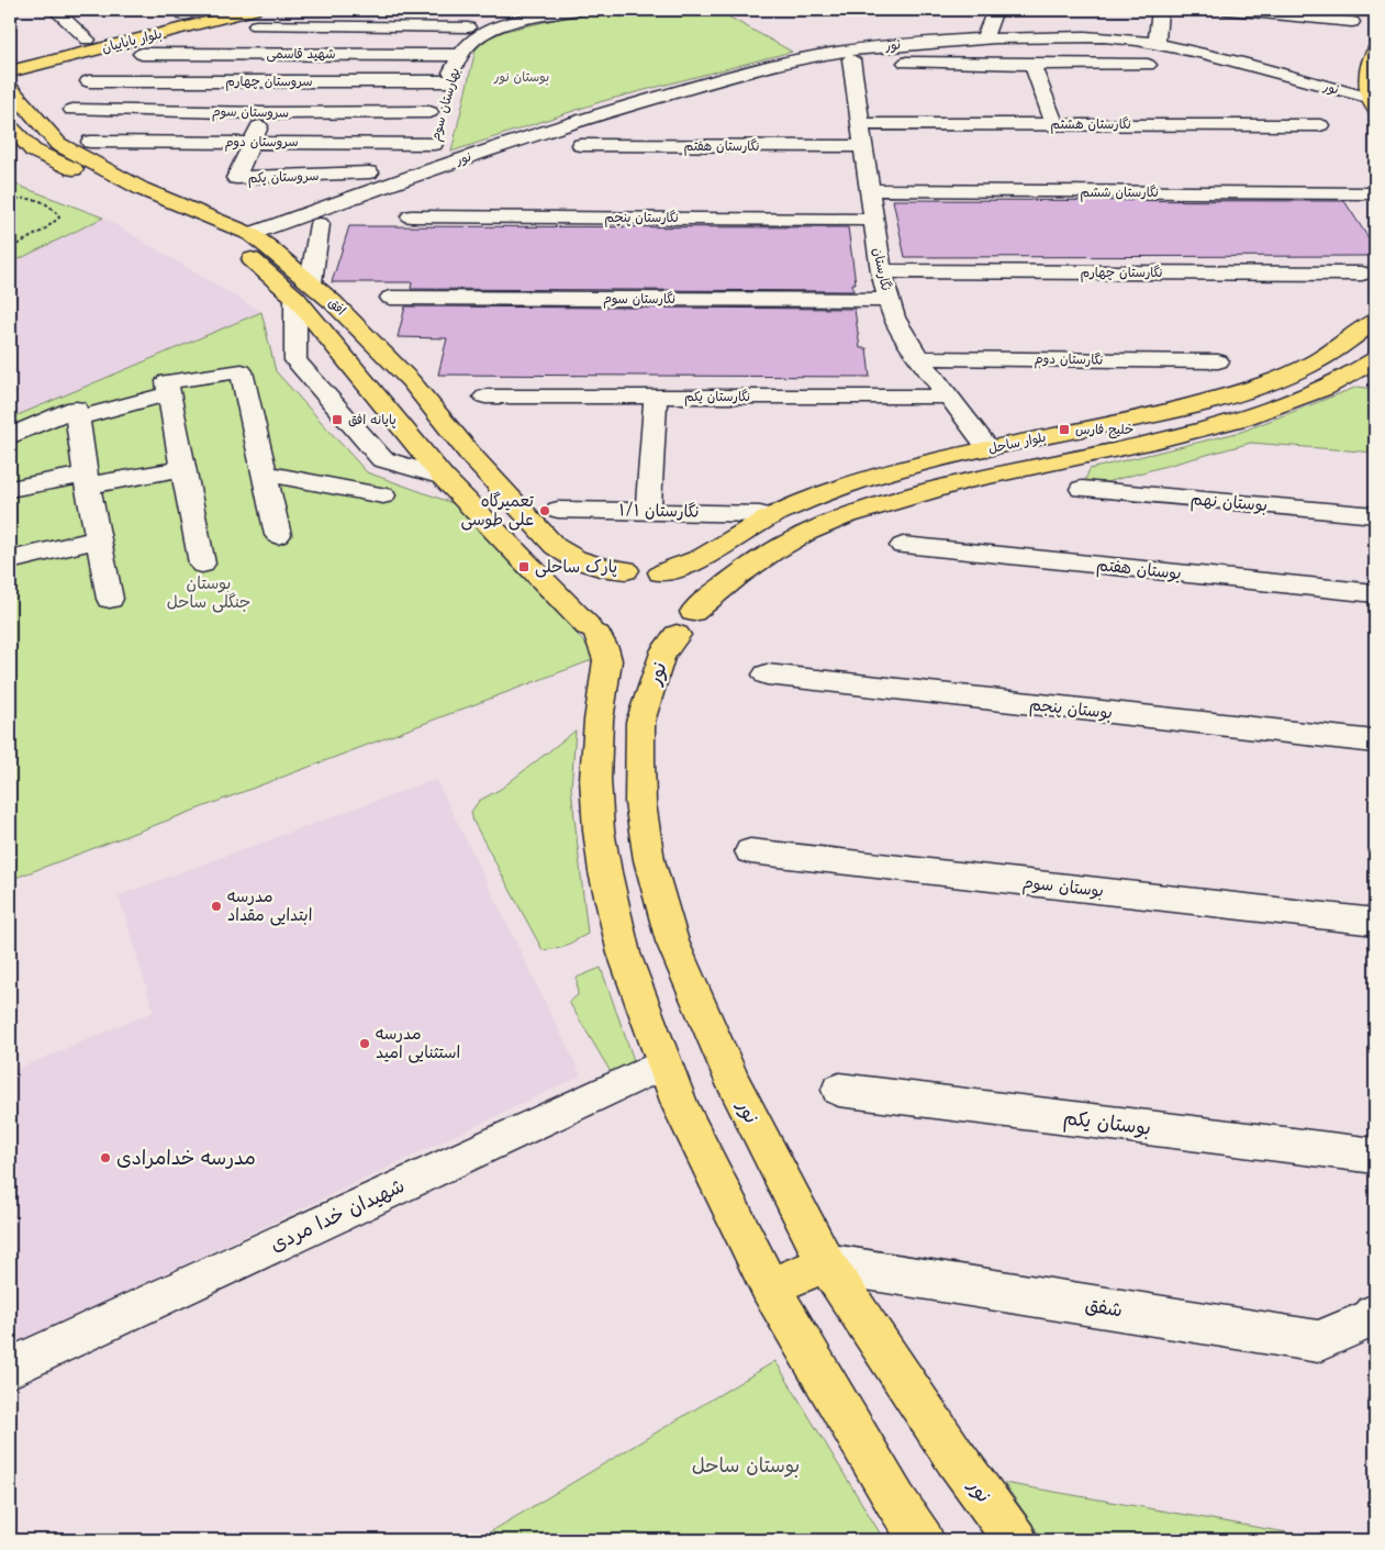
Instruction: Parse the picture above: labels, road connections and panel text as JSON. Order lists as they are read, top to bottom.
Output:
{
  "streets": {
    "main road": [
      "بلوار باباییان",
      "نور",
      "افق",
      "بلوار ساحل"
    ],
    "street": [
      "شهید قاسمی",
      "سروستان چهارم",
      "بهارستان سوم",
      "سروستان سوم",
      "نگارستان هشتم",
      "سروستان دوم",
      "نگارستان هفتم",
      "سروستان یکم",
      "نگارستان ششم",
      "نگارستان پنجم",
      "نگارستان",
      "نگارستان چهارم",
      "نگارستان سوم",
      "نگارستان دوم",
      "نگارستان یکم",
      "بوستان نهم",
      "نگارستان ۱/۱",
      "بوستان هفتم",
      "بوستان پنجم",
      "بوستان سوم",
      "بوستان یکم",
      "شهیدان خدا مردی",
      "شفق"
    ]
  },
  "crossings": [
    ["نور", "بهارستان سوم"],
    ["نور", "سروستان دوم"],
    ["نور", "بلوار ساحل"],
    ["نور", "شفق"],
    ["شهید قاسمی", "بهارستان سوم"],
    ["سروستان چهارم", "بهارستان سوم"],
    ["بهارستان سوم", "سروستان دوم"],
    ["نگارستان هشتم", "نگارستان"],
    ["سروستان دوم", "سروستان یکم"],
    ["نگارستان هفتم", "نگارستان"],
    ["نگارستان ششم", "نگارستان"],
    ["نگارستان پنجم", "نگارستان"],
    ["نگارستان", "نگارستان چهارم"],
    ["نگارستان", "نگارستان سوم"],
    ["نگارستان", "نگارستان دوم"],
    ["نگارستان", "نگارستان یکم"],
    ["نگارستان", "بلوار ساحل"],
    ["افق", "بلوار ساحل"]
  ],
  "parks": ["بوستان نور", "بوستان جنگلی ساحل", "بوستان ساحل"],
  "places": {
    "transit": ["پایانه افق", "خلیج فارس", "پارک ساحلی"],
    "other": [
      "تعمیرگاه علی طوسی",
      "مدرسه ابتدایی مقداد",
      "مدرسه استثنایی امید",
      "مدرسه خدامرادی"
    ]
  }
}
